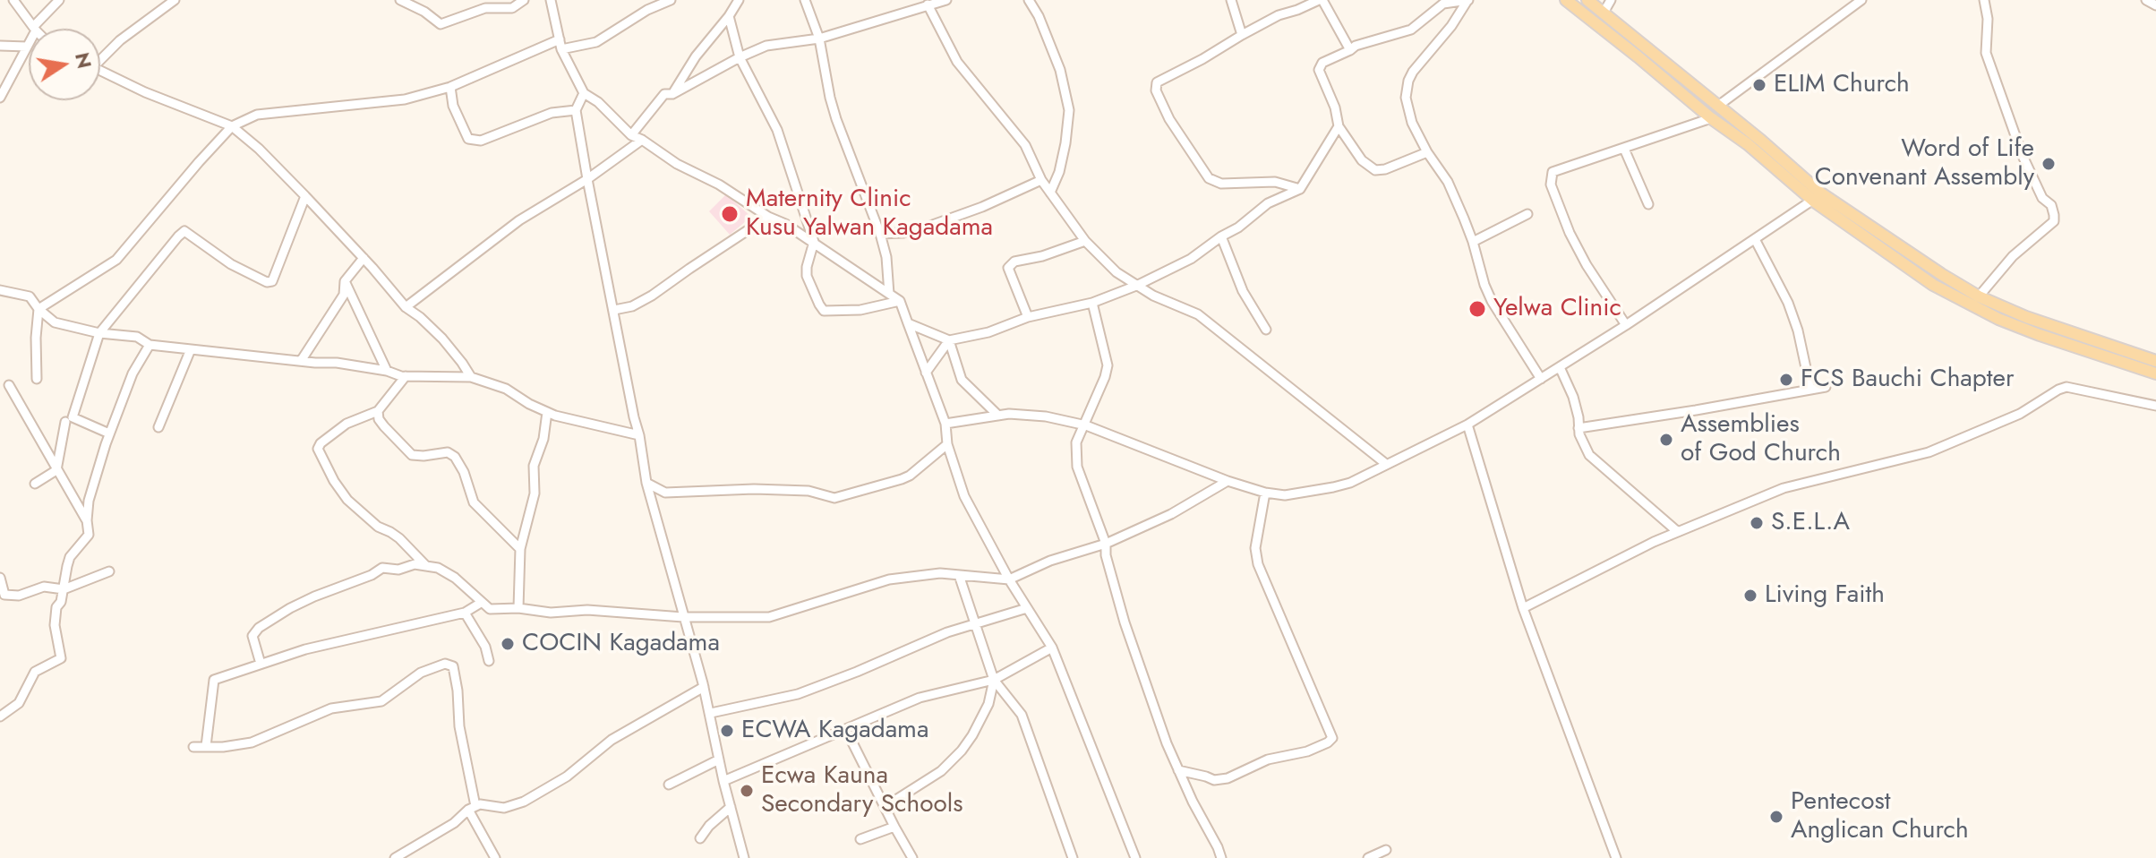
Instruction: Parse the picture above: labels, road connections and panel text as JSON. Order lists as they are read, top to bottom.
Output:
{
  "places": [
    "ELIM Church",
    "Word of Life Convenant Assembly",
    "Maternity Clinic Kusu Yalwan Kagadama",
    "Yelwa Clinic",
    "FCS Bauchi Chapter",
    "Assemblies of God Church",
    "S.E.L.A",
    "Living Faith",
    "COCIN Kagadama",
    "ECWA Kagadama",
    "Ecwa Kauna Secondary Schools",
    "Pentecost Anglican Church"
  ],
  "north": "right"
}
